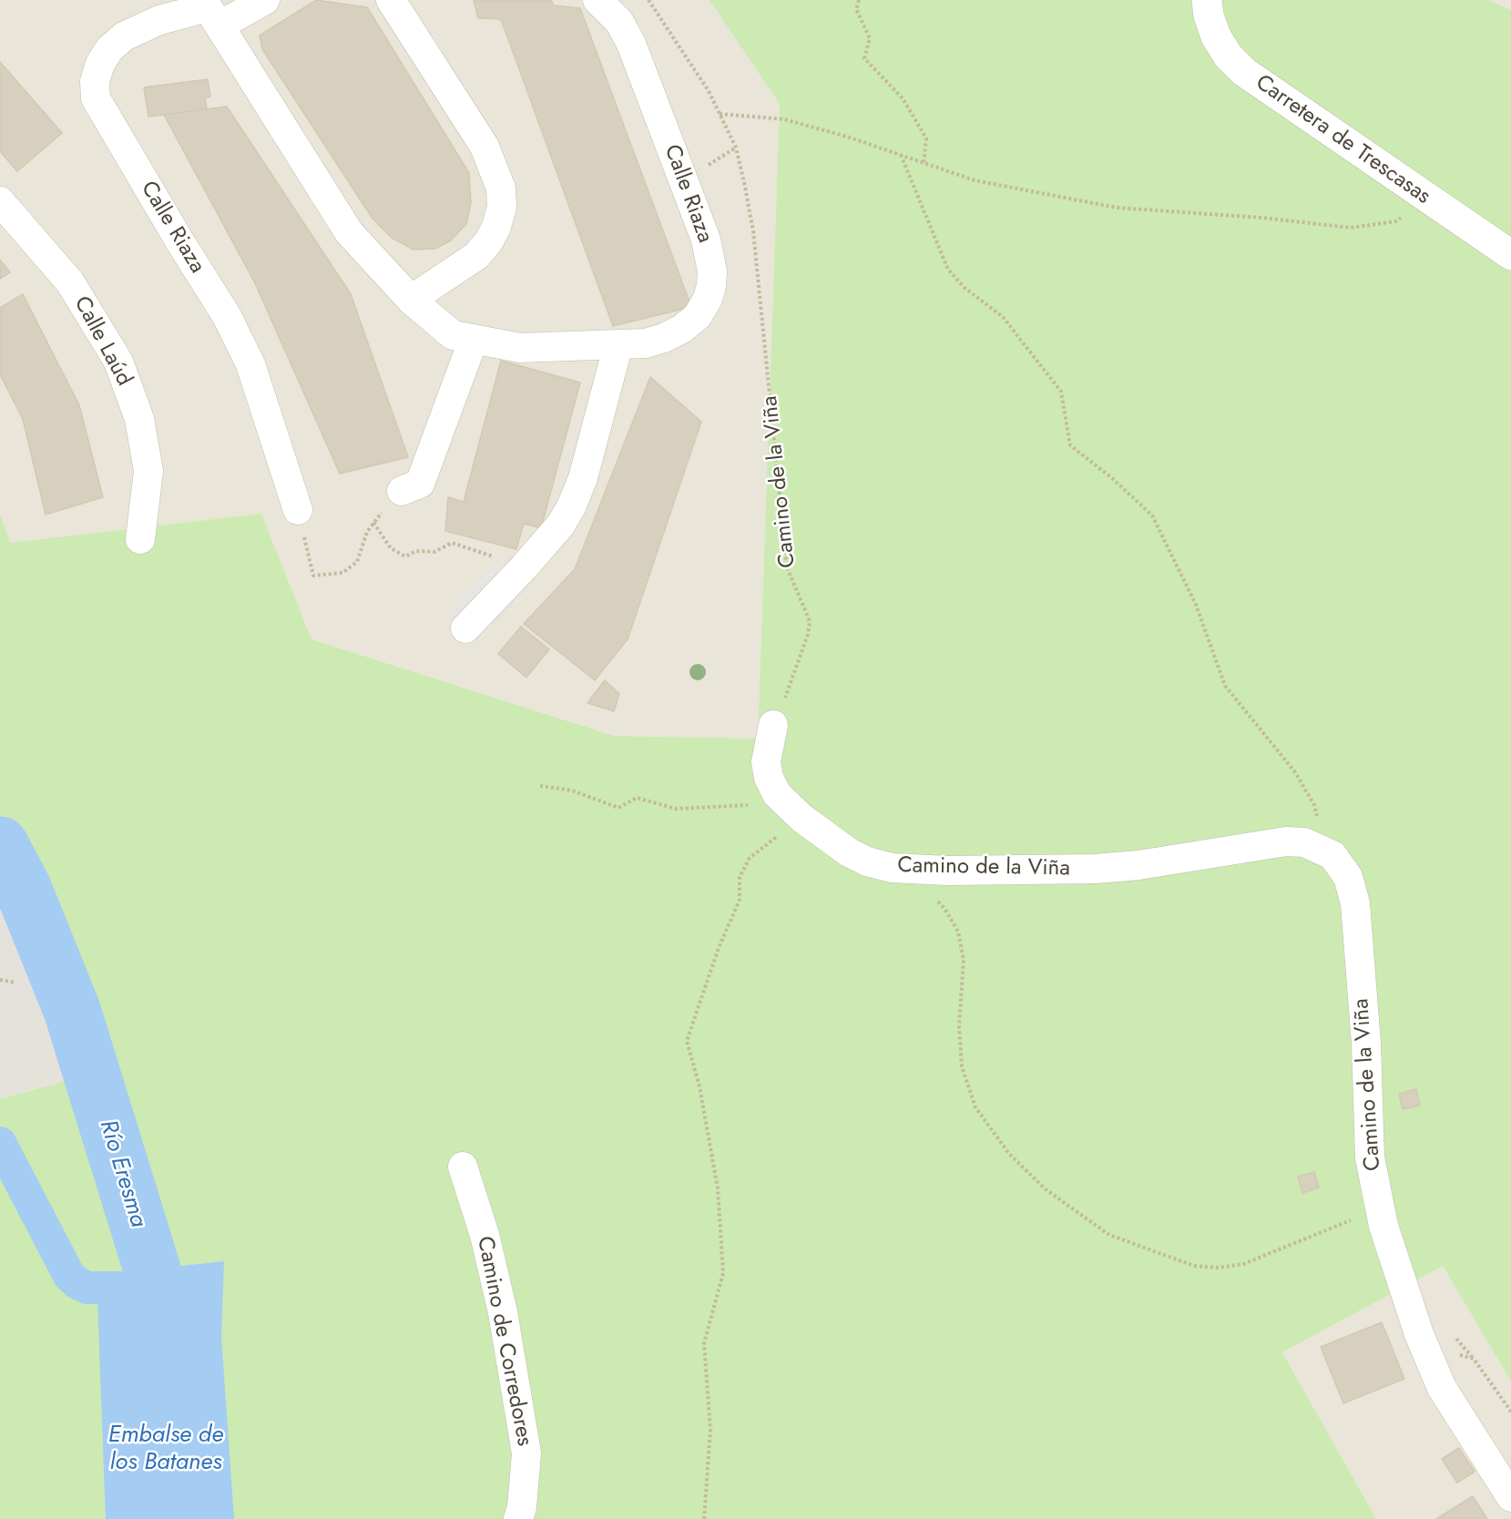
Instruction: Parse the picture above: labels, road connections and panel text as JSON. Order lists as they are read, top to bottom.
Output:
{
  "streets": {
    "street": [
      "Carretera de Trescasas",
      "Calle Riaza",
      "Calle Laúd",
      "Camino de la Viña",
      "Camino de Corredores"
    ]
  },
  "water": ["Río Eresma", "Embalse de los Batanes"]
}
